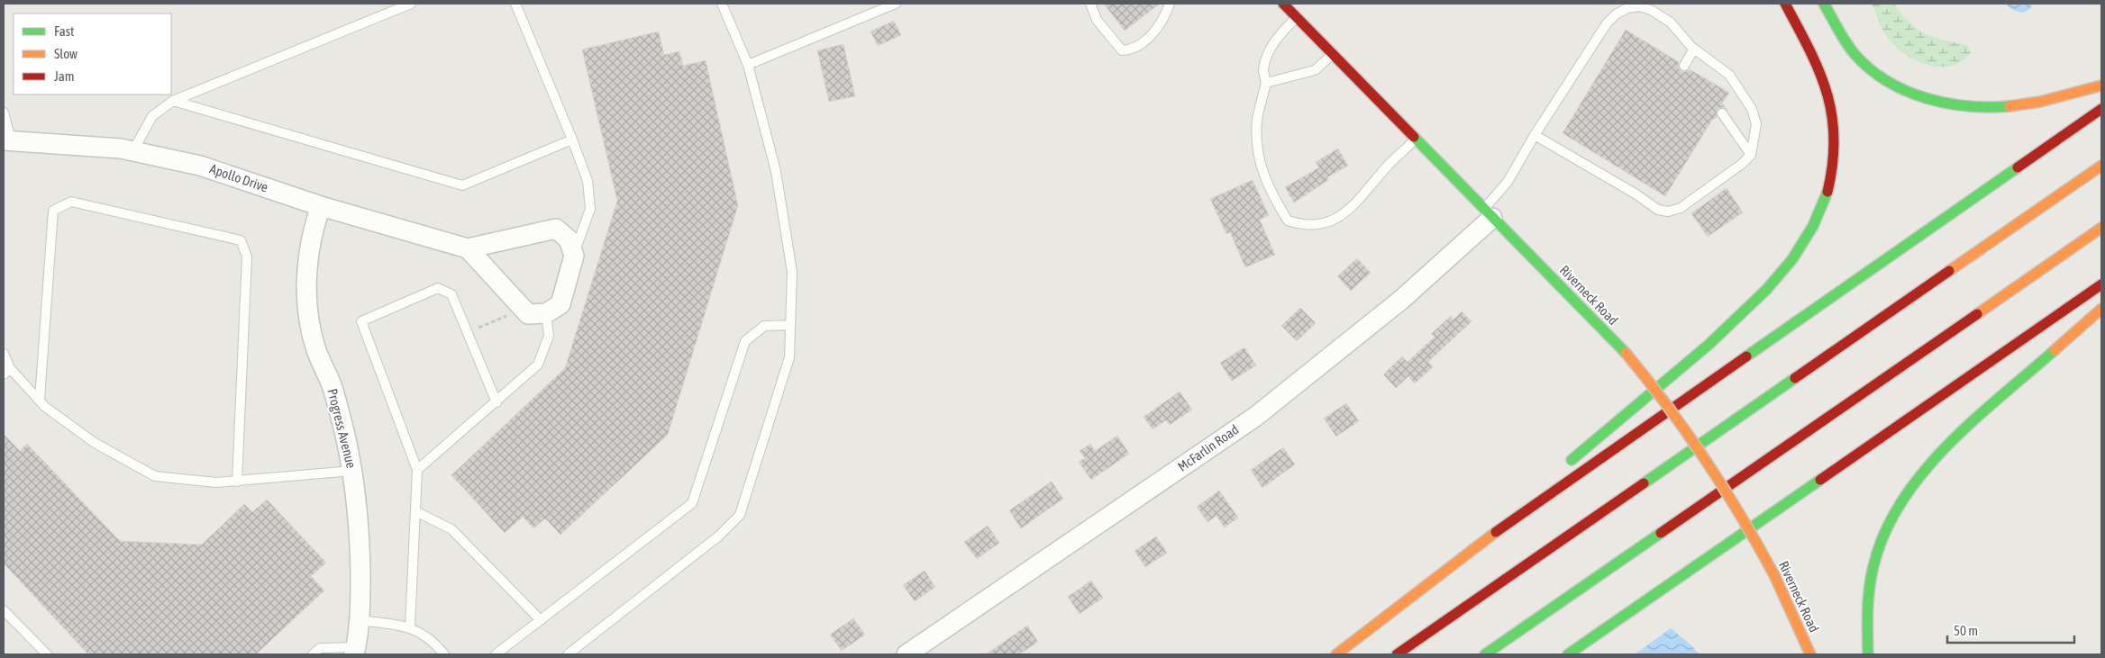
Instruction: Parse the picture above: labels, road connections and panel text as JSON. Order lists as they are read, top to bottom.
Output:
{
  "streets": {
    "main road": ["Riverneck Road"],
    "street": ["Apollo Drive", "Progress Avenue", "McFarlin Road"]
  },
  "crossings": [
    ["Apollo Drive", "Progress Avenue"],
    ["Riverneck Road", "McFarlin Road"]
  ],
  "legend": ["Fast", "Slow", "Jam"],
  "scale_bar": "50 m"
}
